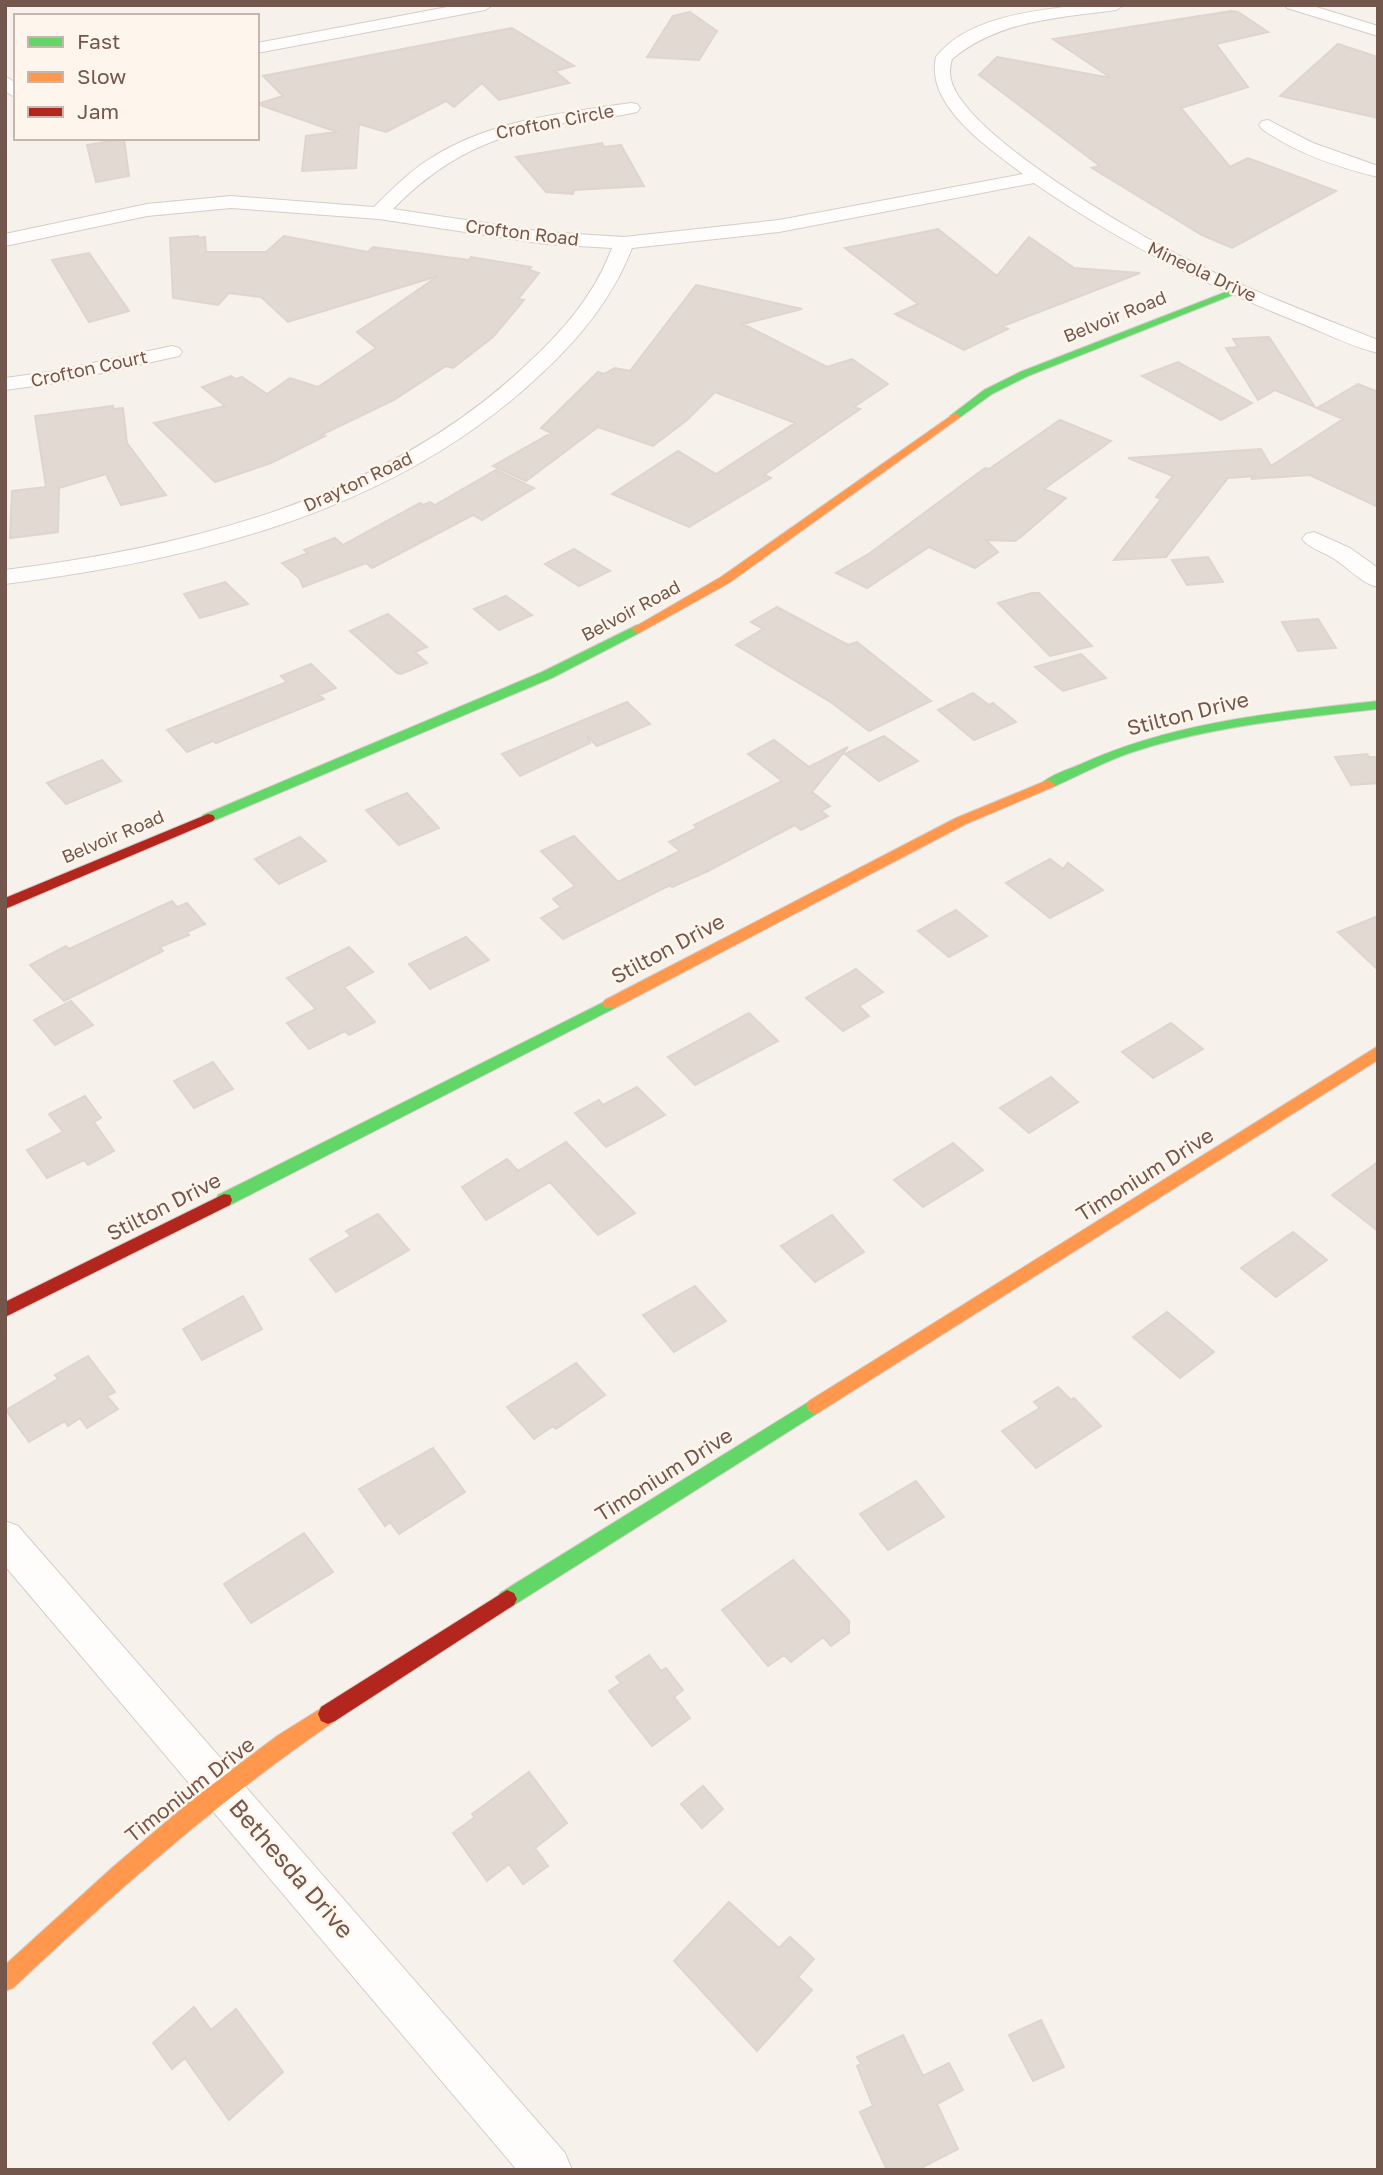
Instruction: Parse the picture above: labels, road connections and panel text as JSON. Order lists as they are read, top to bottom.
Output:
{
  "streets": {
    "street": [
      "Crofton Circle",
      "Crofton Road",
      "Mineola Drive",
      "Belvoir Road",
      "Crofton Court",
      "Drayton Road",
      "Stilton Drive",
      "Timonium Drive",
      "Bethesda Drive"
    ]
  },
  "crossings": [
    ["Crofton Circle", "Crofton Road"],
    ["Crofton Road", "Mineola Drive"],
    ["Crofton Road", "Drayton Road"],
    ["Mineola Drive", "Belvoir Road"],
    ["Timonium Drive", "Bethesda Drive"]
  ],
  "legend": ["Fast", "Slow", "Jam"]
}
